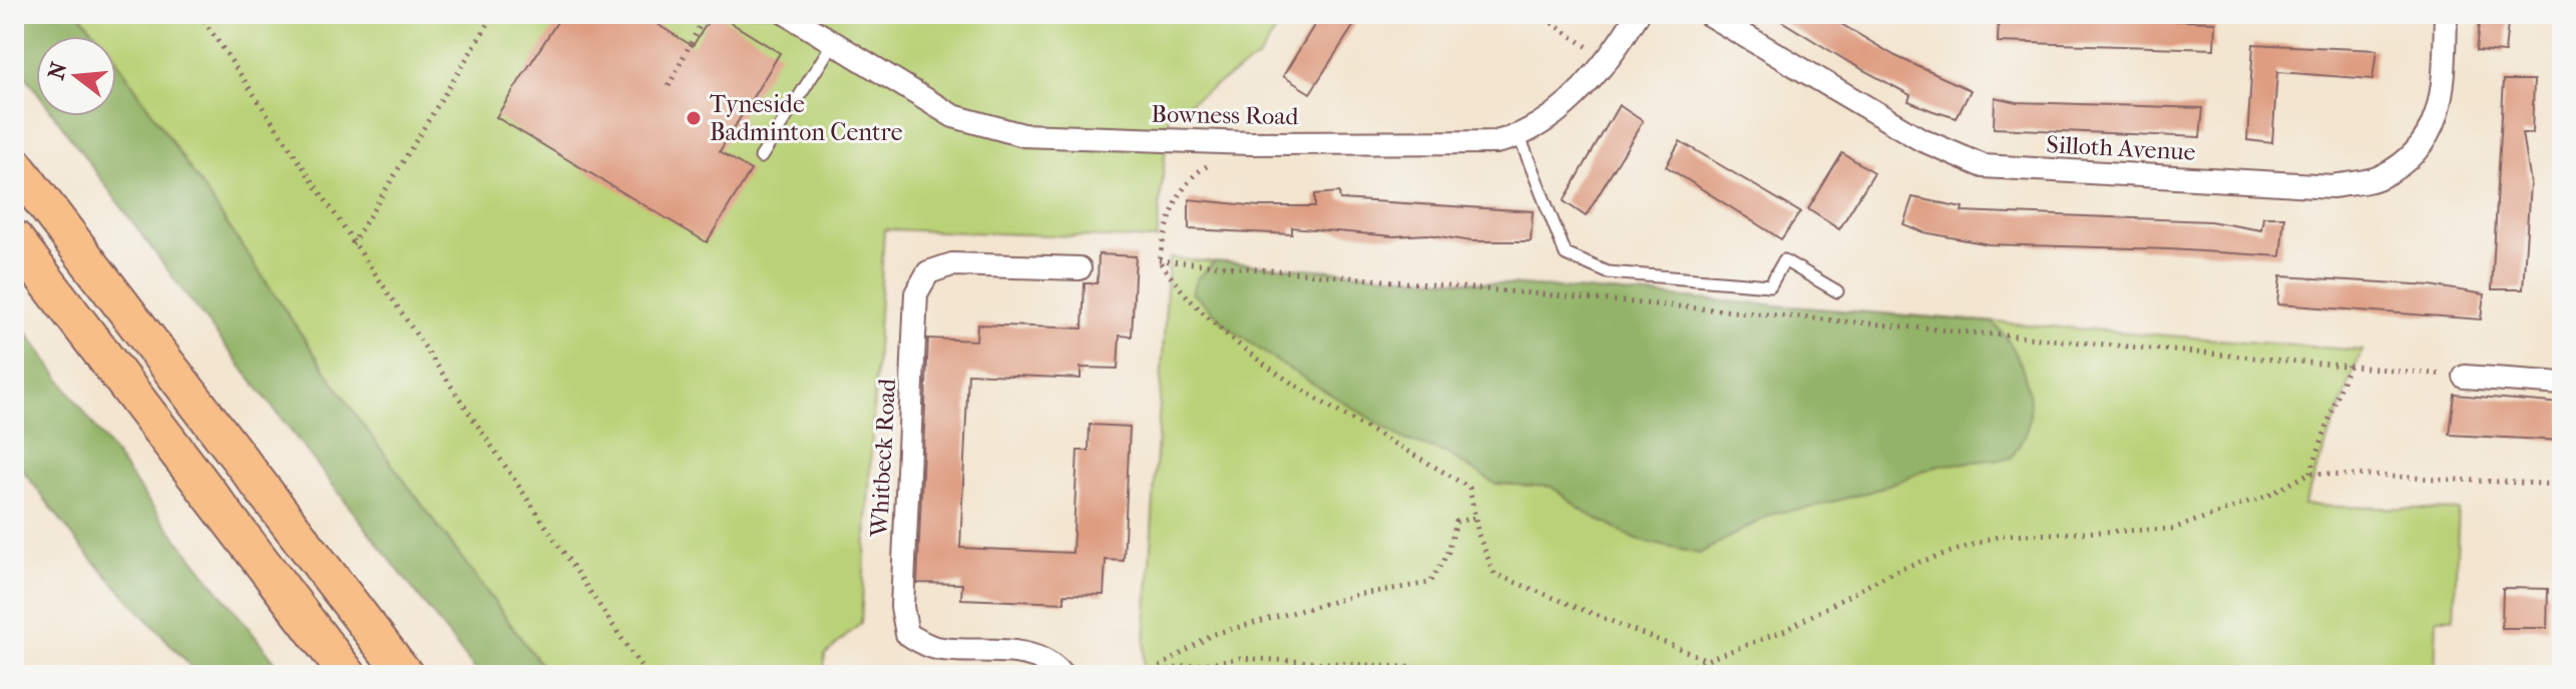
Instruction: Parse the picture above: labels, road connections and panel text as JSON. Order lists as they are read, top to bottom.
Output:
{
  "streets": {
    "street": ["Bowness Road", "Silloth Avenue", "Whitbeck Road"]
  },
  "places": ["Tyneside Badminton Centre"],
  "north": "left"
}
